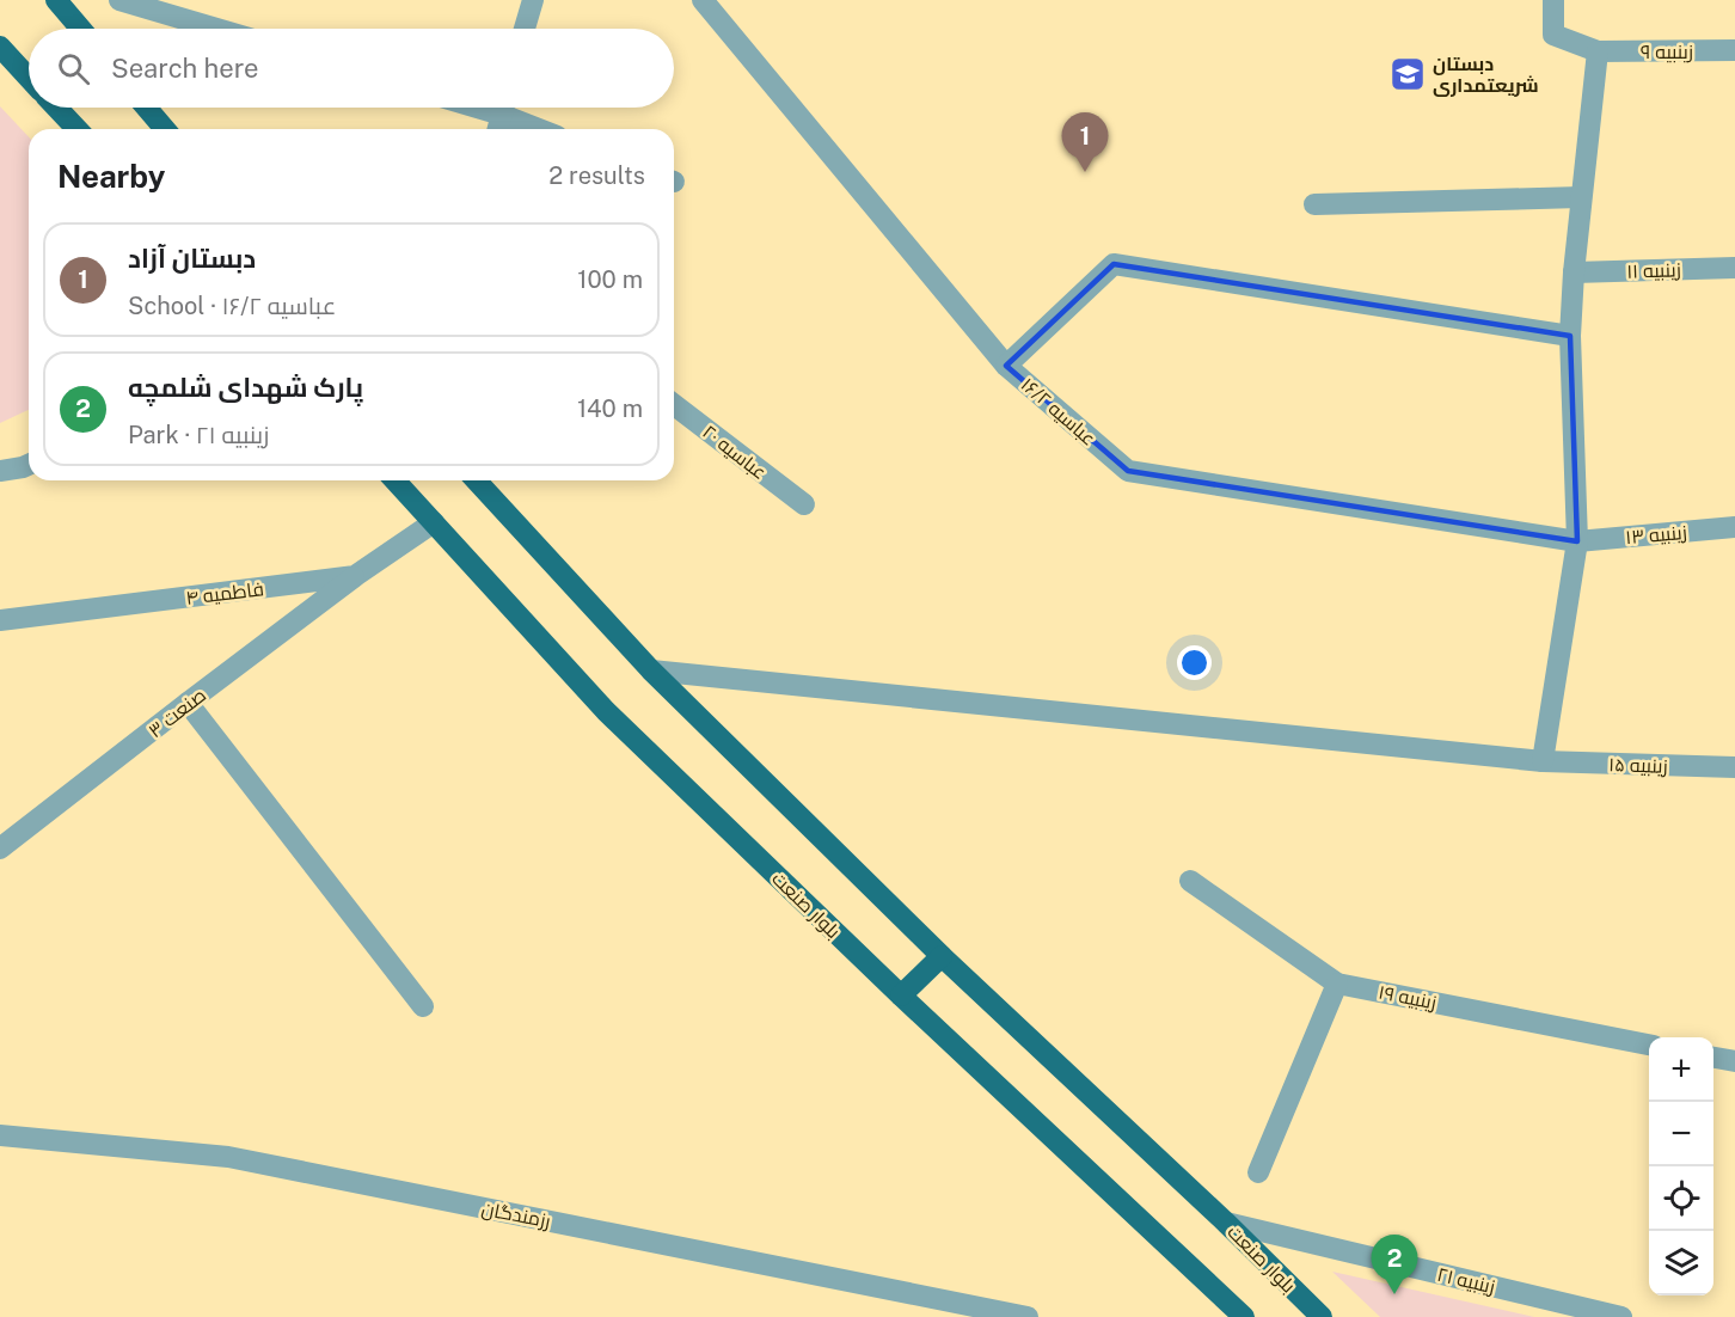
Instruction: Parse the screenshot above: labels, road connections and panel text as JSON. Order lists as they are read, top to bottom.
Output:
{
  "streets": {
    "main road": ["بلوار صنعت"],
    "street": [
      "زینبیه ۹",
      "زینبیه ۱۱",
      "عباسیه ۱۶/۲",
      "عباسیه ۲۰",
      "زینبیه ۱۳",
      "فاطمیه ۴",
      "صنعت ۳",
      "زینبیه ۱۵",
      "زینبیه ۱۹",
      "رزمندگان",
      "زینبیه ۲۱"
    ]
  },
  "crossings": [
    ["عباسیه ۱۶/۲", "زینبیه ۱۳"],
    ["فاطمیه ۴", "صنعت ۳"],
    ["فاطمیه ۴", "بلوار صنعت"],
    ["زینبیه ۱۵", "بلوار صنعت"],
    ["بلوار صنعت", "زینبیه ۲۱"]
  ],
  "places": {
    "school or university": ["دبستان شریعتمداری"]
  },
  "page": {
    "search": "Search here",
    "pins": ["1", "2"],
    "heading": ["Nearby", "2 results"],
    "list": [
      {
        "mark": "1",
        "name": "دبستان آزاد",
        "note": "School · عباسیه ۱۶/۲",
        "value": "100 m"
      },
      {
        "mark": "2",
        "name": "پارک شهدای شلمچه",
        "note": "Park · زینبیه ۲۱",
        "value": "140 m"
      }
    ],
    "map_buttons": ["+", "−"]
  }
}
